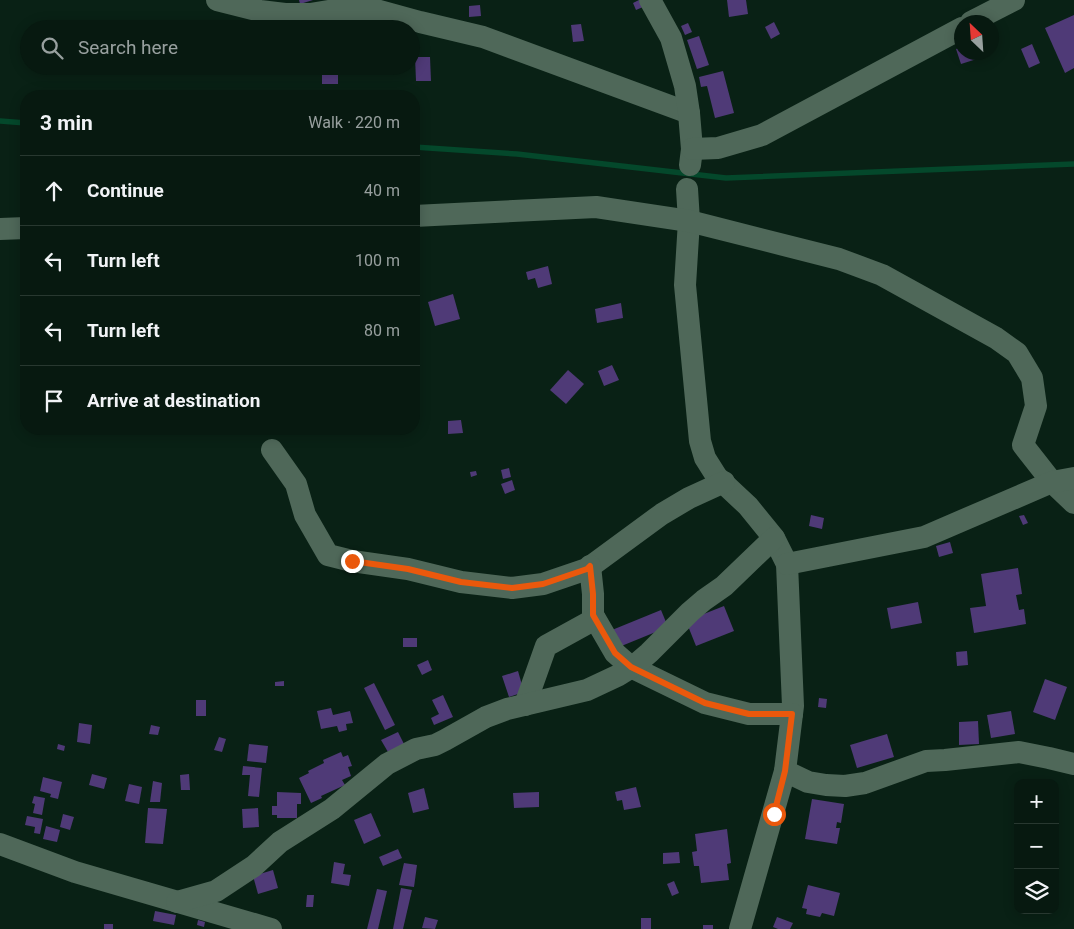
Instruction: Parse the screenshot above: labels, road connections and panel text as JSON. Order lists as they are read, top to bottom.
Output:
{
  "north": "top left",
  "page": {
    "search": "Search here",
    "heading": ["3 min", "Walk · 220 m"],
    "list": [
      ["Continue", "40 m"],
      ["Turn left", "100 m"],
      ["Turn left", "80 m"],
      "Arrive at destination"
    ],
    "map_buttons": ["+", "−"]
  }
}
